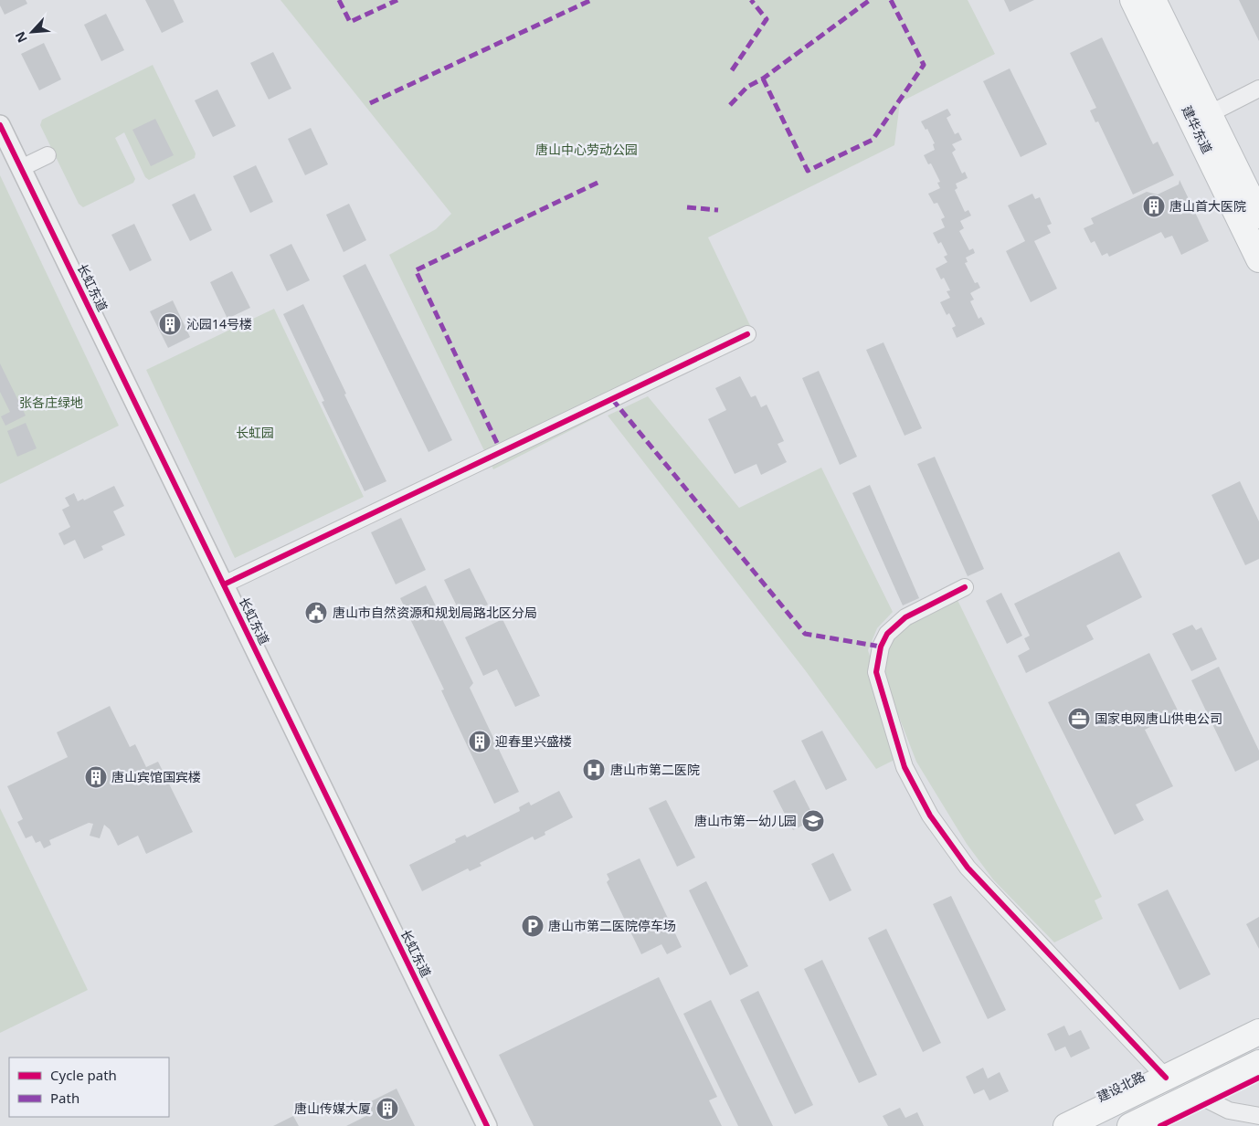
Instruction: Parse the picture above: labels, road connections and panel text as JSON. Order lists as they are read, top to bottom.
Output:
{
  "streets": {
    "main road": ["建华东道", "建设北路"],
    "street": ["长虹东道"]
  },
  "parks": ["唐山中心劳动公园", "张各庄绿地", "长虹园"],
  "places": {
    "building": [
      "唐山首大医院",
      "沁园14号楼",
      "迎春里兴盛楼",
      "唐山宾馆国宾楼",
      "唐山传媒大厦"
    ],
    "public building": ["唐山市自然资源和规划局路北区分局"],
    "office": ["国家电网唐山供电公司"],
    "hospital": ["唐山市第二医院"],
    "school or university": ["唐山市第一幼儿园"],
    "parking": ["唐山市第二医院停车场"]
  },
  "legend": ["Cycle path", "Path"],
  "north": "bottom left"
}
